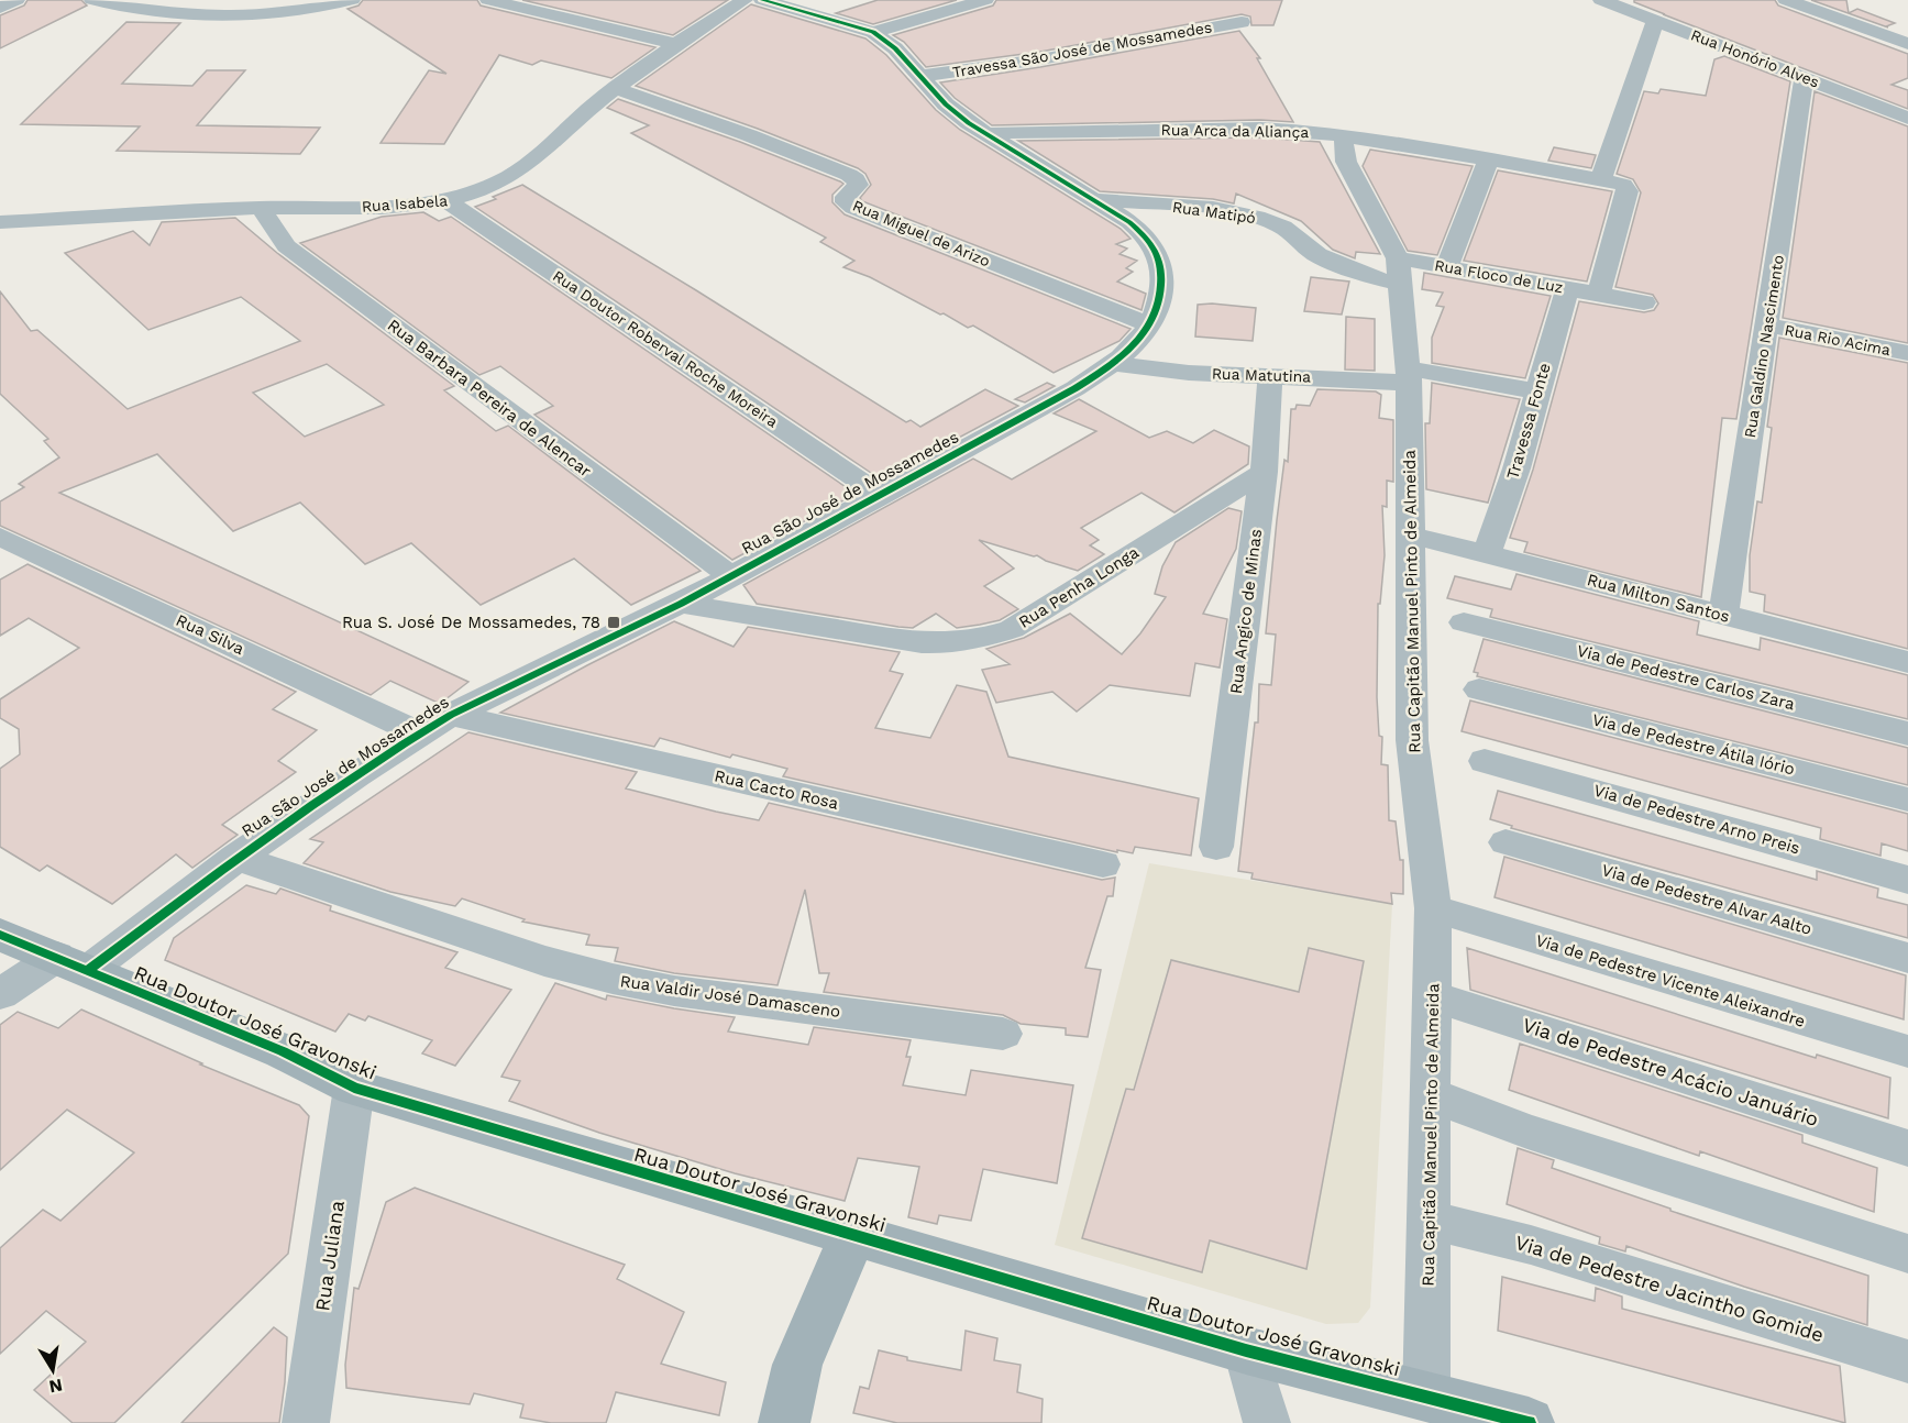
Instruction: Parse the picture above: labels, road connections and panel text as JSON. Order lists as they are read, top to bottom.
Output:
{
  "streets": {
    "street": [
      "Travessa São José de Mossamedes",
      "Rua Honório Alves",
      "Rua Arca da Aliança",
      "Rua Isabela",
      "Rua Matipó",
      "Rua Miguel de Arizo",
      "Rua Floco de Luz",
      "Rua Rio Acima",
      "Rua Galdino Nascimento",
      "Rua Doutor Roberval Roche Moreira",
      "Rua Matutina",
      "Rua Barbara Pereira de Alencar",
      "Travessa Fonte",
      "Rua São José de Mossamedes",
      "Rua Penha Longa",
      "Rua Milton Santos",
      "Rua Capitão Manuel Pinto de Almeida",
      "Rua Angico de Minas",
      "Rua Silva",
      "Via de Pedestre Carlos Zara",
      "Via de Pedestre Átila Iório",
      "Rua Cacto Rosa",
      "Via de Pedestre Arno Preis",
      "Via de Pedestre Alvar Aalto",
      "Via de Pedestre Vicente Aleixandre",
      "Rua Valdir José Damasceno",
      "Rua Doutor José Gravonski",
      "Via de Pedestre Acácio Januário",
      "Rua Juliana",
      "Via de Pedestre Jacintho Gomide"
    ]
  },
  "crossings": [
    ["Travessa São José de Mossamedes", "Rua São José de Mossamedes"],
    ["Rua Honório Alves", "Rua Galdino Nascimento"],
    ["Rua Arca da Aliança", "Rua Floco de Luz"],
    ["Rua Arca da Aliança", "Rua São José de Mossamedes"],
    ["Rua Arca da Aliança", "Rua Capitão Manuel Pinto de Almeida"],
    ["Rua Isabela", "Rua Miguel de Arizo"],
    ["Rua Isabela", "Rua Doutor Roberval Roche Moreira"],
    ["Rua Isabela", "Rua Barbara Pereira de Alencar"],
    ["Rua Matipó", "Rua Floco de Luz"],
    ["Rua Matipó", "Rua São José de Mossamedes"],
    ["Rua Matipó", "Rua Capitão Manuel Pinto de Almeida"],
    ["Rua Miguel de Arizo", "Rua São José de Mossamedes"],
    ["Rua Floco de Luz", "Travessa Fonte"],
    ["Rua Floco de Luz", "Rua Capitão Manuel Pinto de Almeida"],
    ["Rua Rio Acima", "Rua Galdino Nascimento"],
    ["Rua Galdino Nascimento", "Rua Milton Santos"],
    ["Rua Doutor Roberval Roche Moreira", "Rua São José de Mossamedes"],
    ["Rua Matutina", "Travessa Fonte"],
    ["Rua Matutina", "Rua São José de Mossamedes"],
    ["Rua Matutina", "Rua Capitão Manuel Pinto de Almeida"],
    ["Rua Matutina", "Rua Angico de Minas"],
    ["Rua Barbara Pereira de Alencar", "Rua São José de Mossamedes"],
    ["Travessa Fonte", "Rua Milton Santos"],
    ["Rua São José de Mossamedes", "Rua Penha Longa"],
    ["Rua São José de Mossamedes", "Rua Silva"],
    ["Rua São José de Mossamedes", "Rua Cacto Rosa"],
    ["Rua São José de Mossamedes", "Rua Valdir José Damasceno"],
    ["Rua São José de Mossamedes", "Rua Doutor José Gravonski"],
    ["Rua Penha Longa", "Rua Angico de Minas"],
    ["Rua Milton Santos", "Rua Capitão Manuel Pinto de Almeida"],
    ["Rua Capitão Manuel Pinto de Almeida", "Via de Pedestre Vicente Aleixandre"],
    ["Rua Capitão Manuel Pinto de Almeida", "Rua Doutor José Gravonski"],
    ["Rua Capitão Manuel Pinto de Almeida", "Via de Pedestre Acácio Januário"],
    ["Rua Capitão Manuel Pinto de Almeida", "Via de Pedestre Jacintho Gomide"],
    ["Rua Doutor José Gravonski", "Rua Juliana"]
  ],
  "places": {
    "transit": ["Rua S. José De Mossamedes, 78"]
  },
  "north": "bottom"
}
